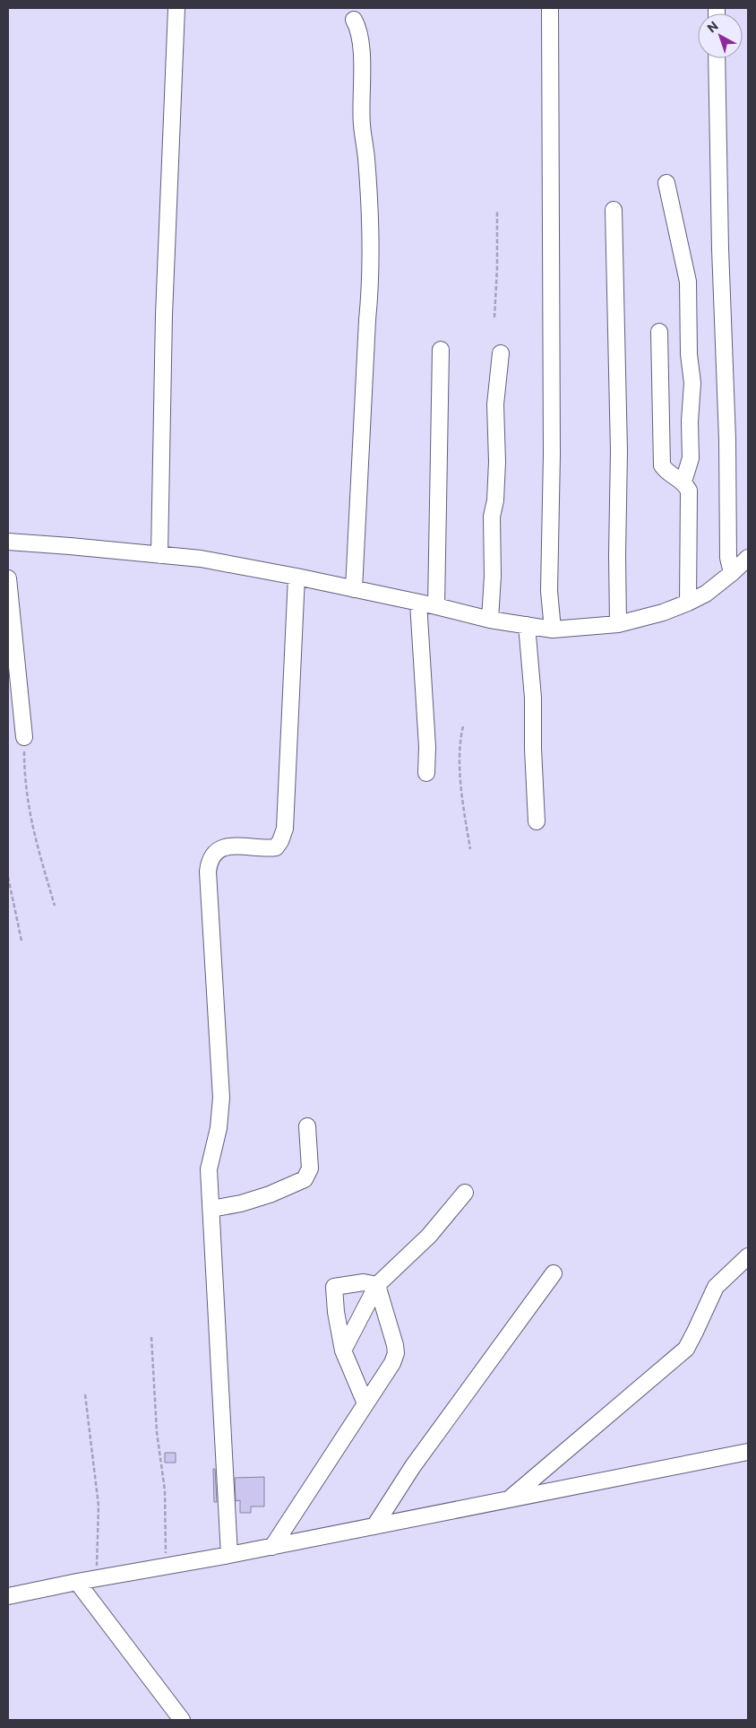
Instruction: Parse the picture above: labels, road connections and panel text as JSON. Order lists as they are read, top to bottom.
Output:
{
  "north": "top left"
}
